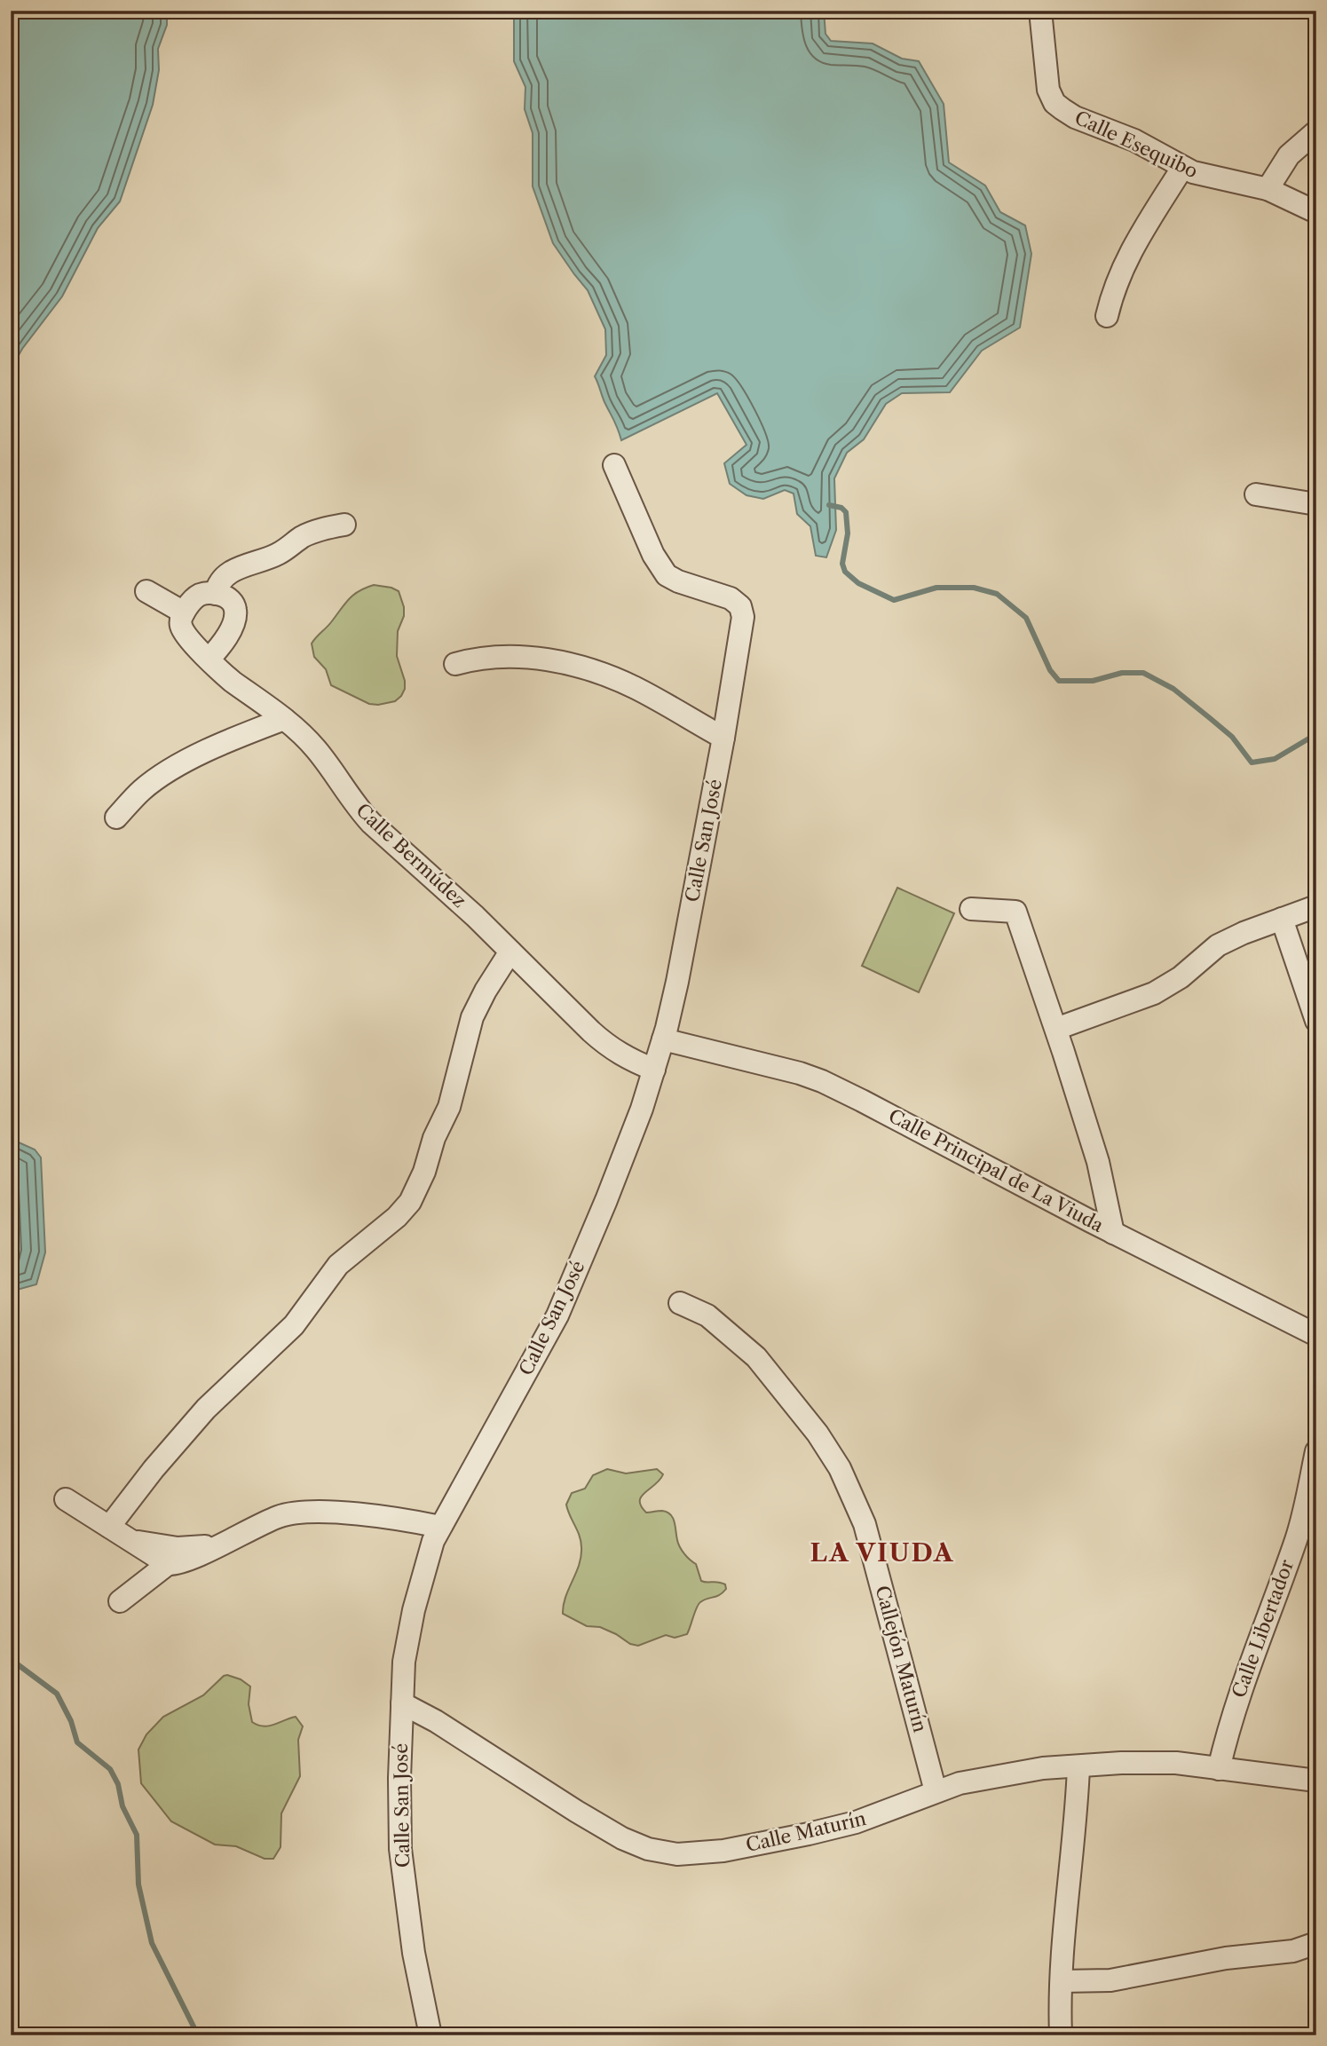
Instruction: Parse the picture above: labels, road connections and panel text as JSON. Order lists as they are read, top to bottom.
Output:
{
  "streets": {
    "street": [
      "Calle Esequibo",
      "Calle San José",
      "Calle Bermúdez",
      "Calle Principal de La Viuda",
      "Calle Libertador",
      "Callejón Maturín",
      "Calle Maturín"
    ]
  },
  "crossings": [
    ["Calle San José", "Calle Bermúdez"],
    ["Calle San José", "Calle Principal de La Viuda"],
    ["Calle San José", "Calle Maturín"],
    ["Calle Libertador", "Calle Maturín"],
    ["Callejón Maturín", "Calle Maturín"]
  ],
  "districts": ["LA VIUDA"]
}
